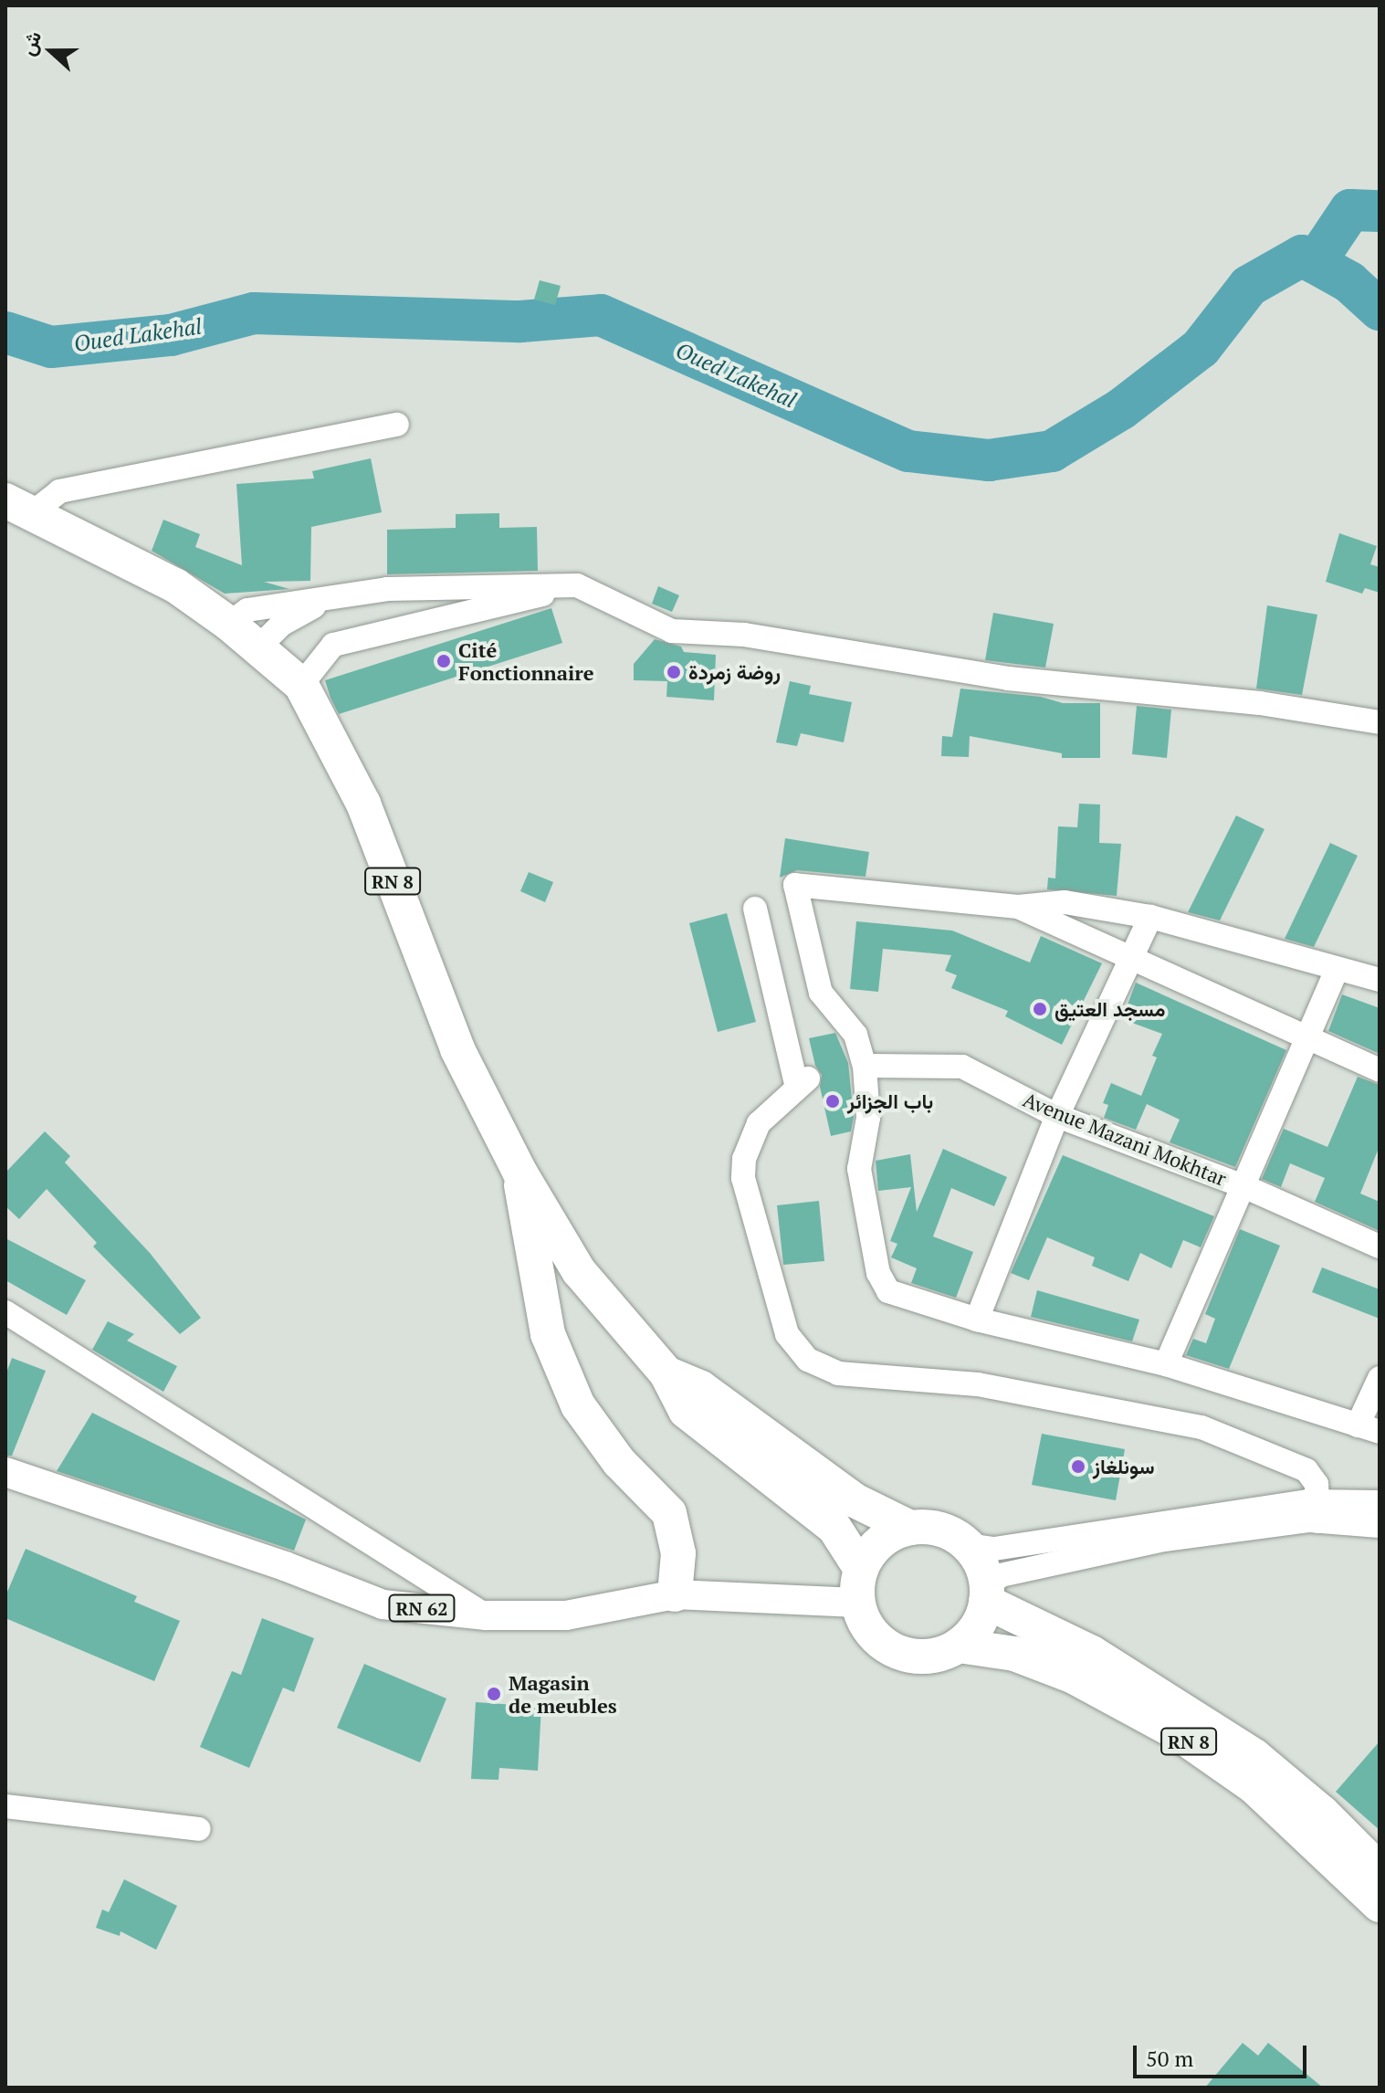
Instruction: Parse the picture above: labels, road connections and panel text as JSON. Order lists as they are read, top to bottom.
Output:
{
  "streets": {
    "highway": ["RN 8"],
    "main road": ["RN 62"],
    "street": ["Avenue Mazani Mokhtar"]
  },
  "crossings": [
    ["RN 8", "RN 62"]
  ],
  "water": ["Oued Lakehal"],
  "places": [
    "Cité Fonctionnaire",
    "روضة زمردة",
    "مسجد العتيق",
    "باب الجزائر",
    "سونلغاز",
    "Magasin de meubles"
  ],
  "scale_bar": "50 m",
  "north": "left"
}
